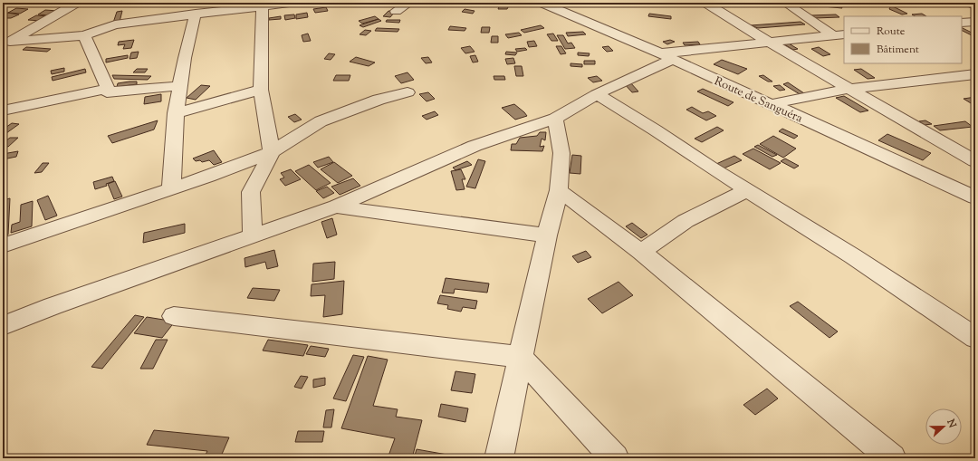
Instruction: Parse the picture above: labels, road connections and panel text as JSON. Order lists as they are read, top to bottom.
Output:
{
  "streets": {
    "street": ["Route de Sanguéra"]
  },
  "legend": ["Route", "Bâtiment"],
  "north": "right"
}
